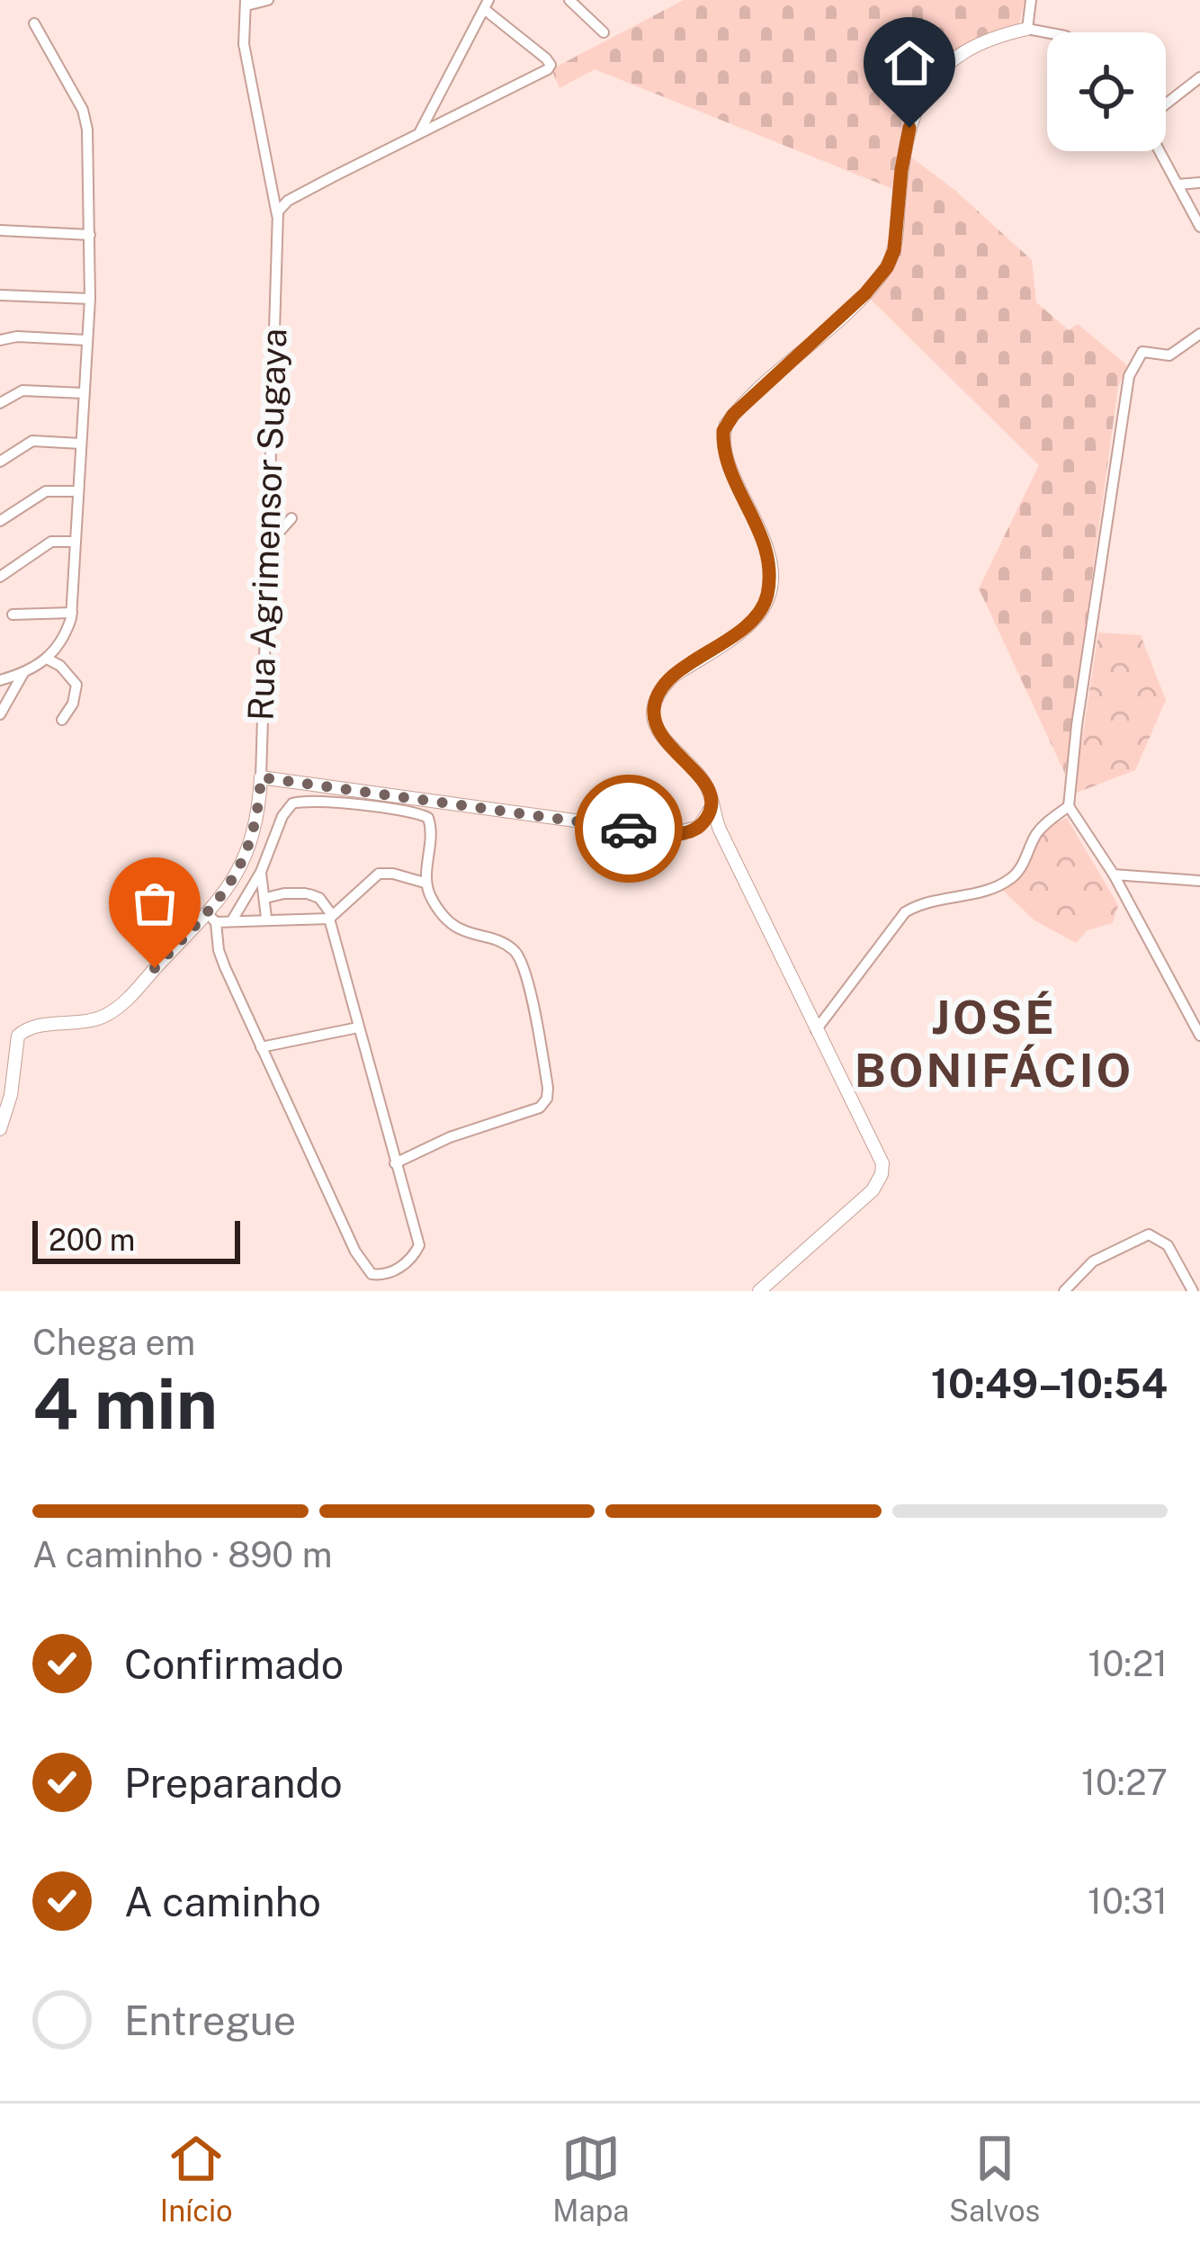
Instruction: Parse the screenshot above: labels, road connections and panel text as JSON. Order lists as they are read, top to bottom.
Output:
{
  "streets": {
    "main road": ["Rua Agrimensor Sugaya"]
  },
  "districts": ["JOSÉ BONIFÁCIO"],
  "scale_bar": "200 m",
  "page": {
    "scale": "200 m",
    "heading": ["4 min", "Chega em", "10:49–10:54"],
    "bar": "A caminho · 890 m",
    "list": [
      ["Confirmado", "10:21"],
      ["Preparando", "10:27"],
      ["A caminho", "10:31"],
      "Entregue"
    ],
    "tabs": ["Início", "Mapa", "Salvos"]
  }
}
